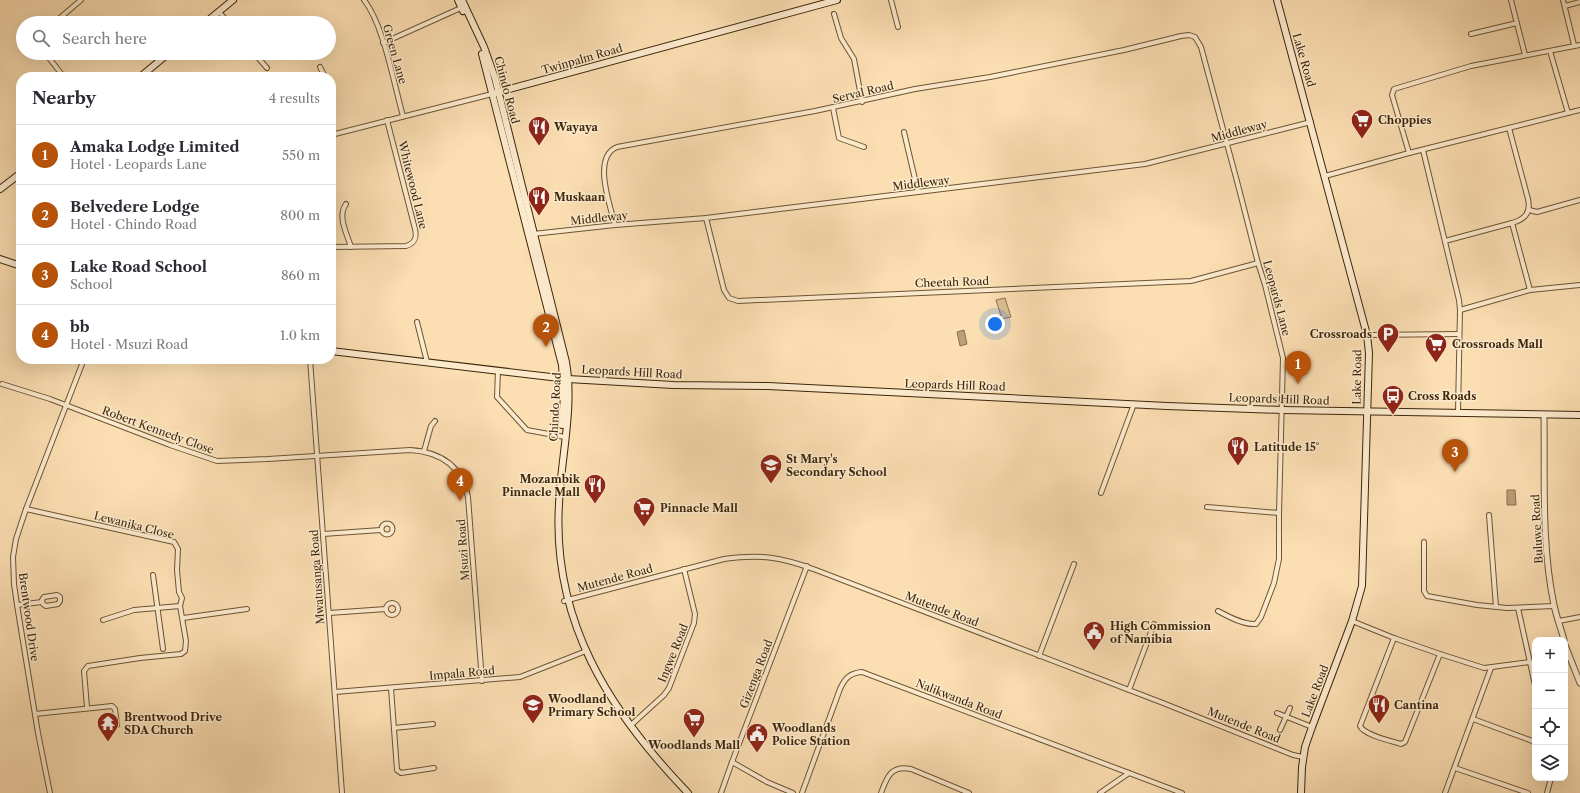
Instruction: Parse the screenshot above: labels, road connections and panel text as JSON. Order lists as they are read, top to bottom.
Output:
{
  "streets": {
    "main road": [
      "Twinpalm Road",
      "Lake Road",
      "Chindo Road",
      "Leopards Hill Road"
    ],
    "street": [
      "Green Lane",
      "Serval Road",
      "Middleway",
      "Whitewood Lane",
      "Cheetah Road",
      "Leopards Lane",
      "Robert Kennedy Close",
      "Lewanika Close",
      "Buluwe Road",
      "Msuzi Road",
      "Mwatusanga Road",
      "Mutende Road",
      "Brentwood Drive",
      "Ingwe Road",
      "Impala Road",
      "Gizenga Road",
      "Nalikwanda Road"
    ]
  },
  "crossings": [
    ["Green Lane", "Twinpalm Road"],
    ["Twinpalm Road", "Chindo Road"],
    ["Twinpalm Road", "Whitewood Lane"],
    ["Lake Road", "Middleway"],
    ["Lake Road", "Leopards Hill Road"],
    ["Lake Road", "Mutende Road"],
    ["Chindo Road", "Middleway"],
    ["Chindo Road", "Leopards Hill Road"],
    ["Chindo Road", "Mutende Road"],
    ["Chindo Road", "Ingwe Road"],
    ["Chindo Road", "Impala Road"],
    ["Serval Road", "Middleway"],
    ["Serval Road", "Leopards Lane"],
    ["Middleway", "Cheetah Road"],
    ["Middleway", "Leopards Lane"],
    ["Cheetah Road", "Leopards Lane"],
    ["Leopards Lane", "Leopards Hill Road"],
    ["Leopards Hill Road", "Buluwe Road"],
    ["Robert Kennedy Close", "Msuzi Road"],
    ["Robert Kennedy Close", "Mwatusanga Road"],
    ["Robert Kennedy Close", "Brentwood Drive"],
    ["Lewanika Close", "Brentwood Drive"],
    ["Msuzi Road", "Mwatusanga Road"],
    ["Msuzi Road", "Impala Road"],
    ["Mwatusanga Road", "Impala Road"],
    ["Mutende Road", "Ingwe Road"],
    ["Mutende Road", "Gizenga Road"]
  ],
  "places": {
    "supermarket": [
      "Choppies",
      "Crossroads Mall",
      "Pinnacle Mall",
      "Woodlands Mall"
    ],
    "restaurant": [
      "Wayaya",
      "Muskaan",
      "Latitude 15°",
      "Mozambik Pinnacle Mall",
      "Cantina"
    ],
    "parking": ["Crossroads"],
    "bus stop": ["Cross Roads"],
    "school or university": ["St Mary's Secondary School", "Woodland Primary School"],
    "public building": ["High Commission of Namibia", "Woodlands Police Station"],
    "temple": ["Brentwood Drive SDA Church"]
  },
  "page": {
    "search": "Search here",
    "heading": ["Nearby", "4 results"],
    "list": [
      {
        "mark": "1",
        "name": "Amaka Lodge Limited",
        "note": "Hotel · Leopards Lane",
        "value": "550 m"
      },
      {
        "mark": "2",
        "name": "Belvedere Lodge",
        "note": "Hotel · Chindo Road",
        "value": "800 m"
      },
      {
        "mark": "3",
        "name": "Lake Road School",
        "note": "School",
        "value": "860 m"
      },
      {
        "mark": "4",
        "name": "bb",
        "note": "Hotel · Msuzi Road",
        "value": "1.0 km"
      }
    ],
    "pins": [
      "2",
      "1",
      "3",
      "4"
    ],
    "map_buttons": ["+", "−"]
  }
}
